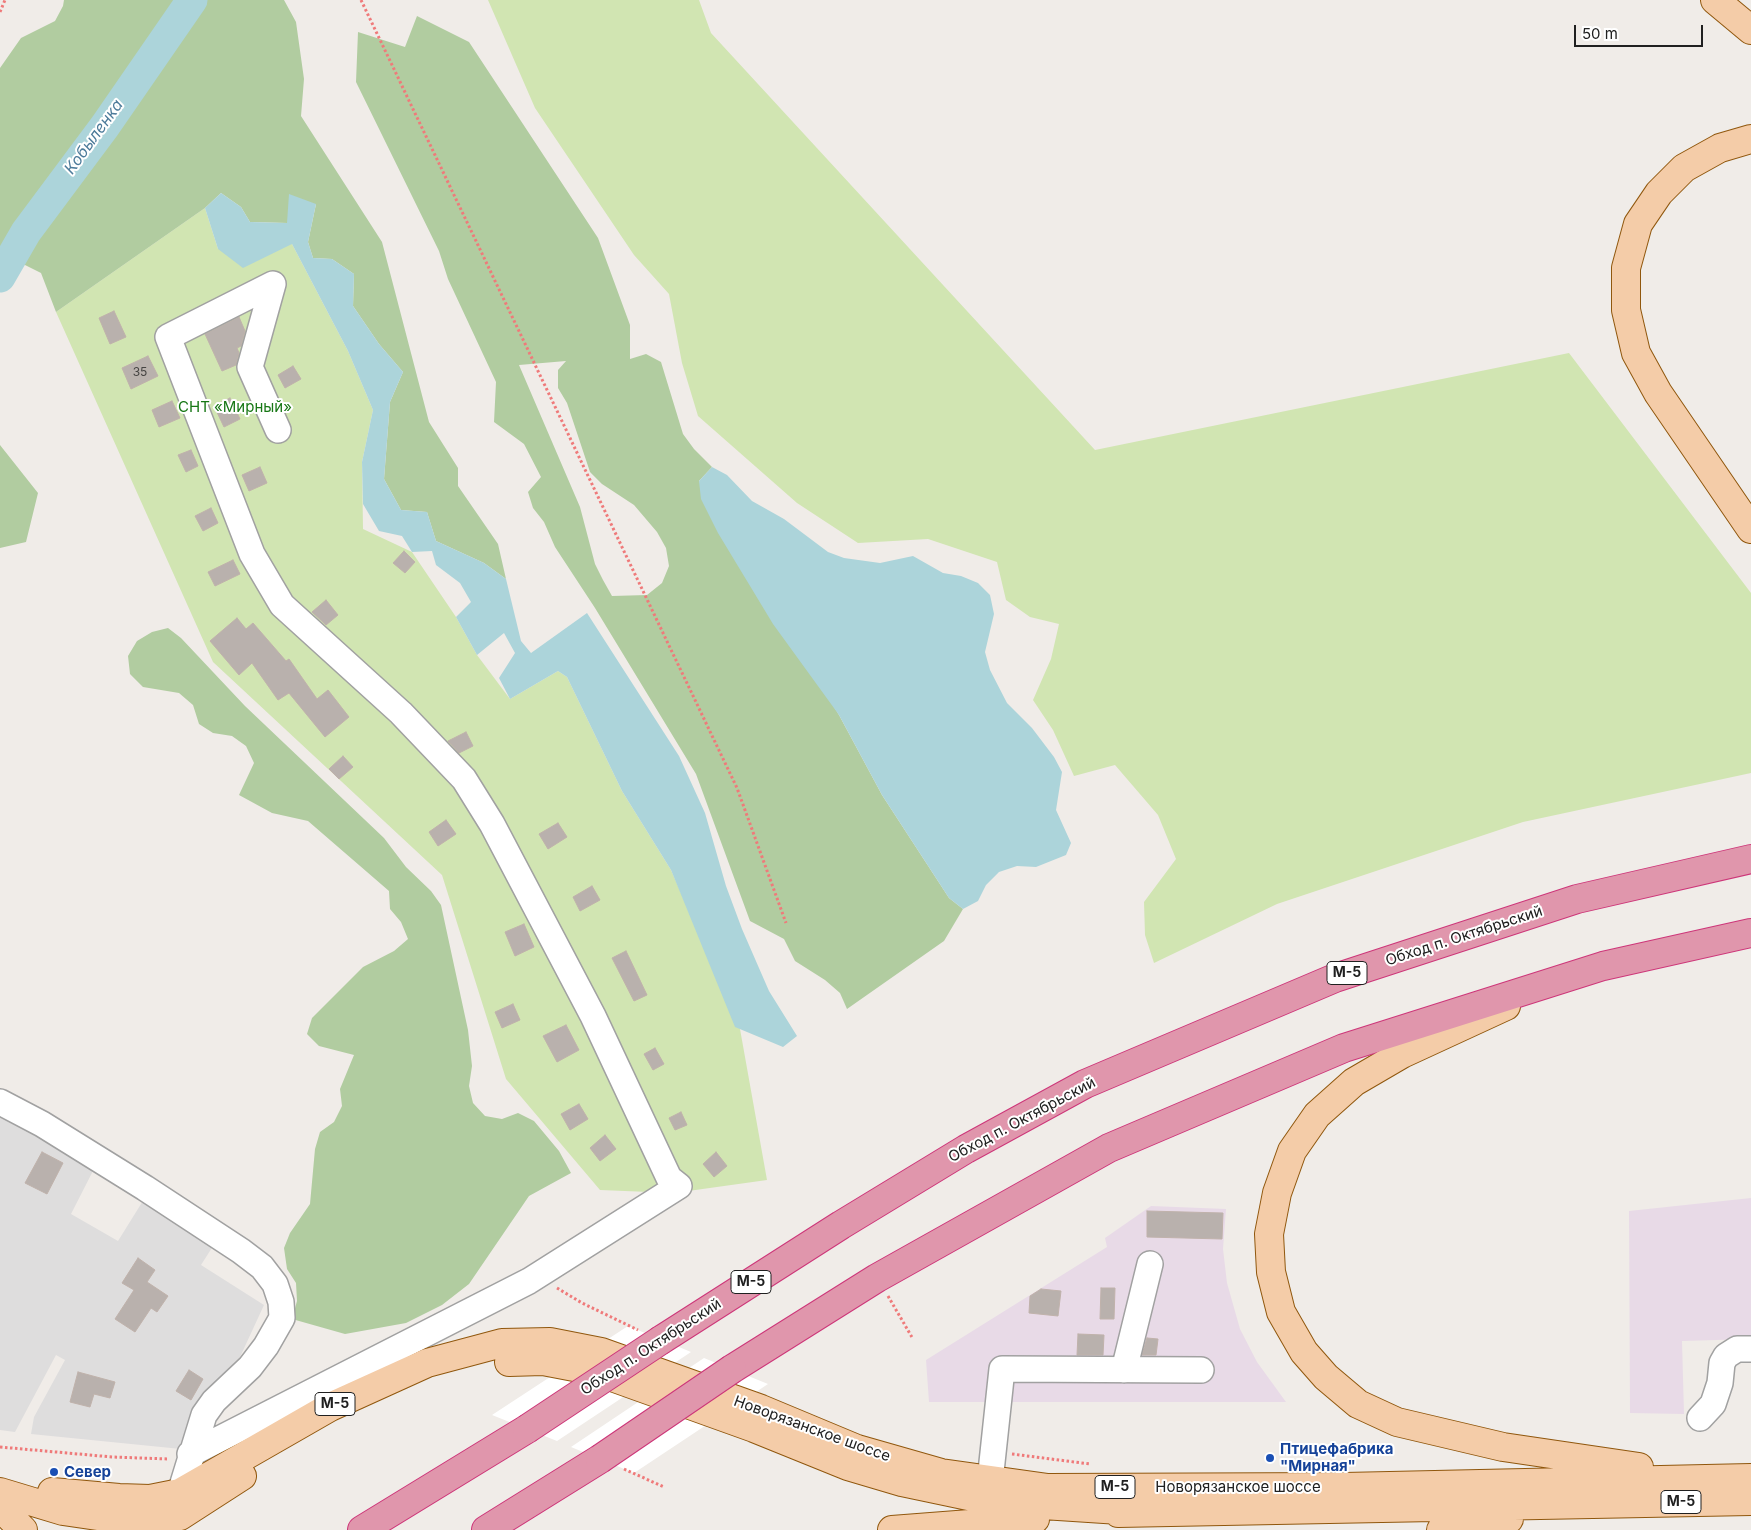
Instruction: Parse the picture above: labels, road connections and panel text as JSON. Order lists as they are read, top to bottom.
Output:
{
  "streets": {
    "highway": ["Обход п. Октябрьский", "М-5"],
    "main road": ["Новорязанское шоссе"]
  },
  "water": ["Кобыленка"],
  "parks": ["СНТ «Мирный»"],
  "places": ["Птицефабрика \"Мирная\"", "Север"],
  "house_numbers": ["35"],
  "scale_bar": "50 m"
}
